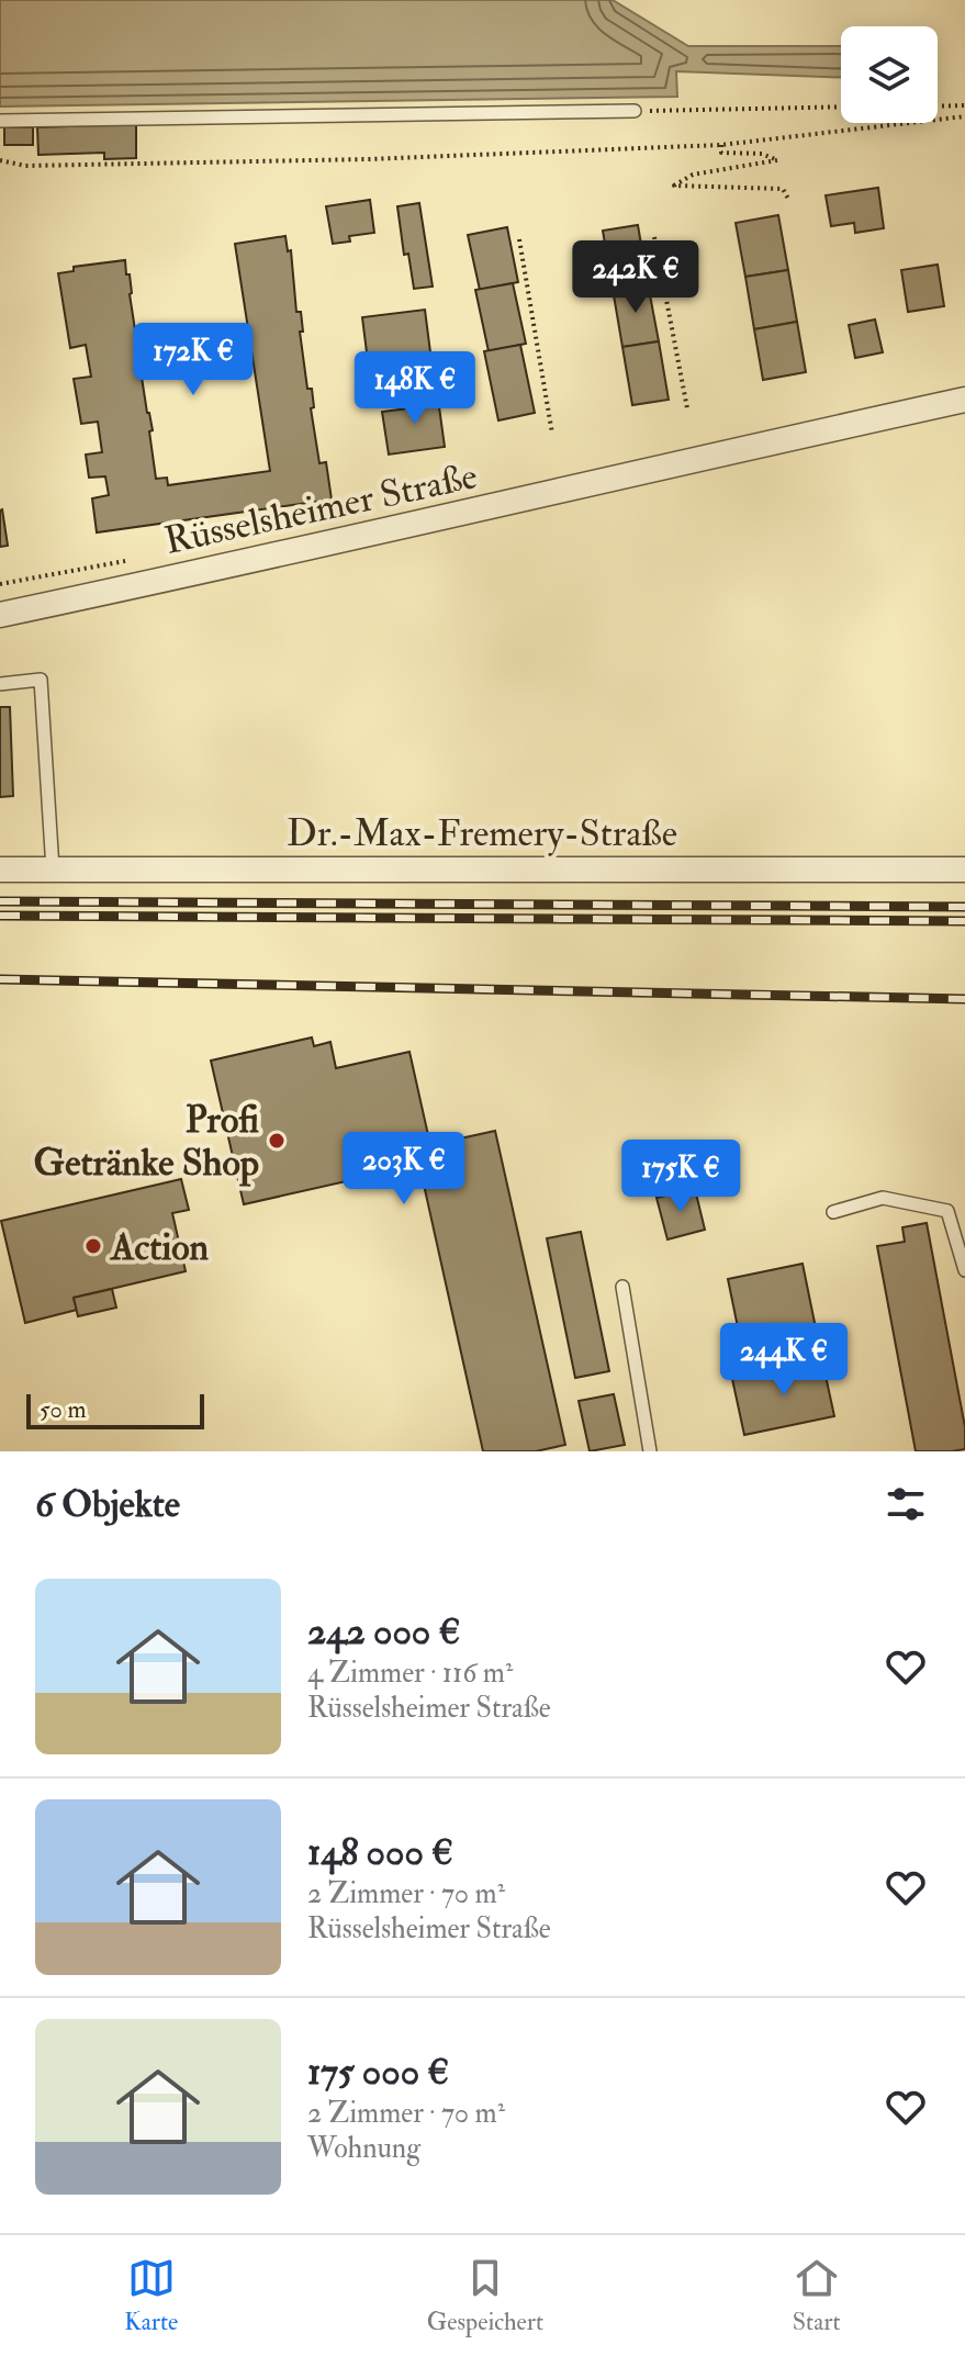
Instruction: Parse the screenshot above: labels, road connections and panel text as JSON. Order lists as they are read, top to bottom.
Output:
{
  "streets": {
    "street": ["Rüsselsheimer Straße", "Dr.-Max-Fremery-Straße"]
  },
  "places": ["Profi Getränke Shop", "Action"],
  "scale_bar": "50 m",
  "page": {
    "price": [
      "242K €",
      "172K €",
      "148K €",
      "203K €",
      "175K €",
      "244K €"
    ],
    "scale": "50 m",
    "heading": "6 Objekte",
    "list": [
      {
        "name": "242 000 €",
        "note": "4 Zimmer · 116 m² · Rüsselsheimer Straße"
      },
      {
        "name": "148 000 €",
        "note": "2 Zimmer · 70 m² · Rüsselsheimer Straße"
      },
      {
        "name": "175 000 €",
        "note": "2 Zimmer · 70 m² · Wohnung"
      }
    ],
    "tabs": ["Karte", "Gespeichert", "Start"]
  }
}
